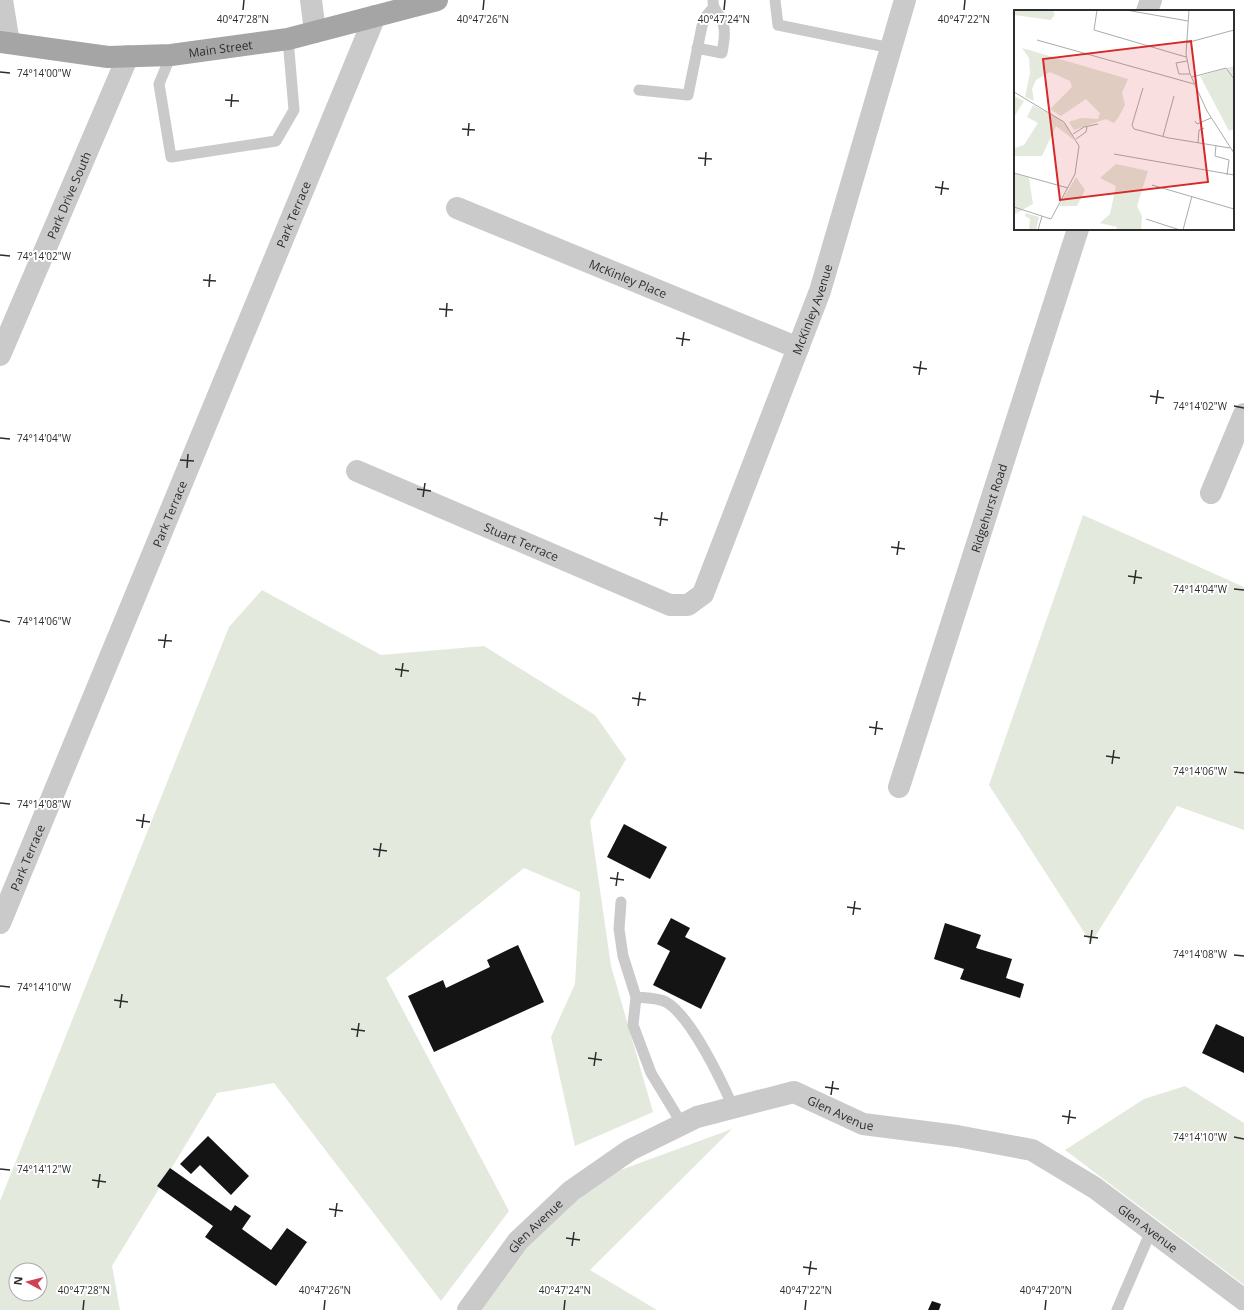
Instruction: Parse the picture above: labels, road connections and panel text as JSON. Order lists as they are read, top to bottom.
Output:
{
  "streets": {
    "main road": ["Main Street"],
    "street": [
      "Park Drive South",
      "Park Terrace",
      "McKinley Place",
      "McKinley Avenue",
      "Ridgehurst Road",
      "Stuart Terrace",
      "Glen Avenue"
    ]
  },
  "crossings": [
    ["Main Street", "Park Drive South"],
    ["Main Street", "Park Terrace"],
    ["McKinley Place", "McKinley Avenue"],
    ["McKinley Avenue", "Stuart Terrace"]
  ],
  "north": "left",
  "coordinates": [
    "40°47'28\"N",
    "40°47'26\"N",
    "40°47'24\"N",
    "40°47'22\"N",
    "74°14'00\"W",
    "74°14'02\"W",
    "74°14'04\"W",
    "74°14'06\"W",
    "74°14'08\"W",
    "74°14'10\"W",
    "74°14'12\"W",
    "40°47'20\"N"
  ]
}
